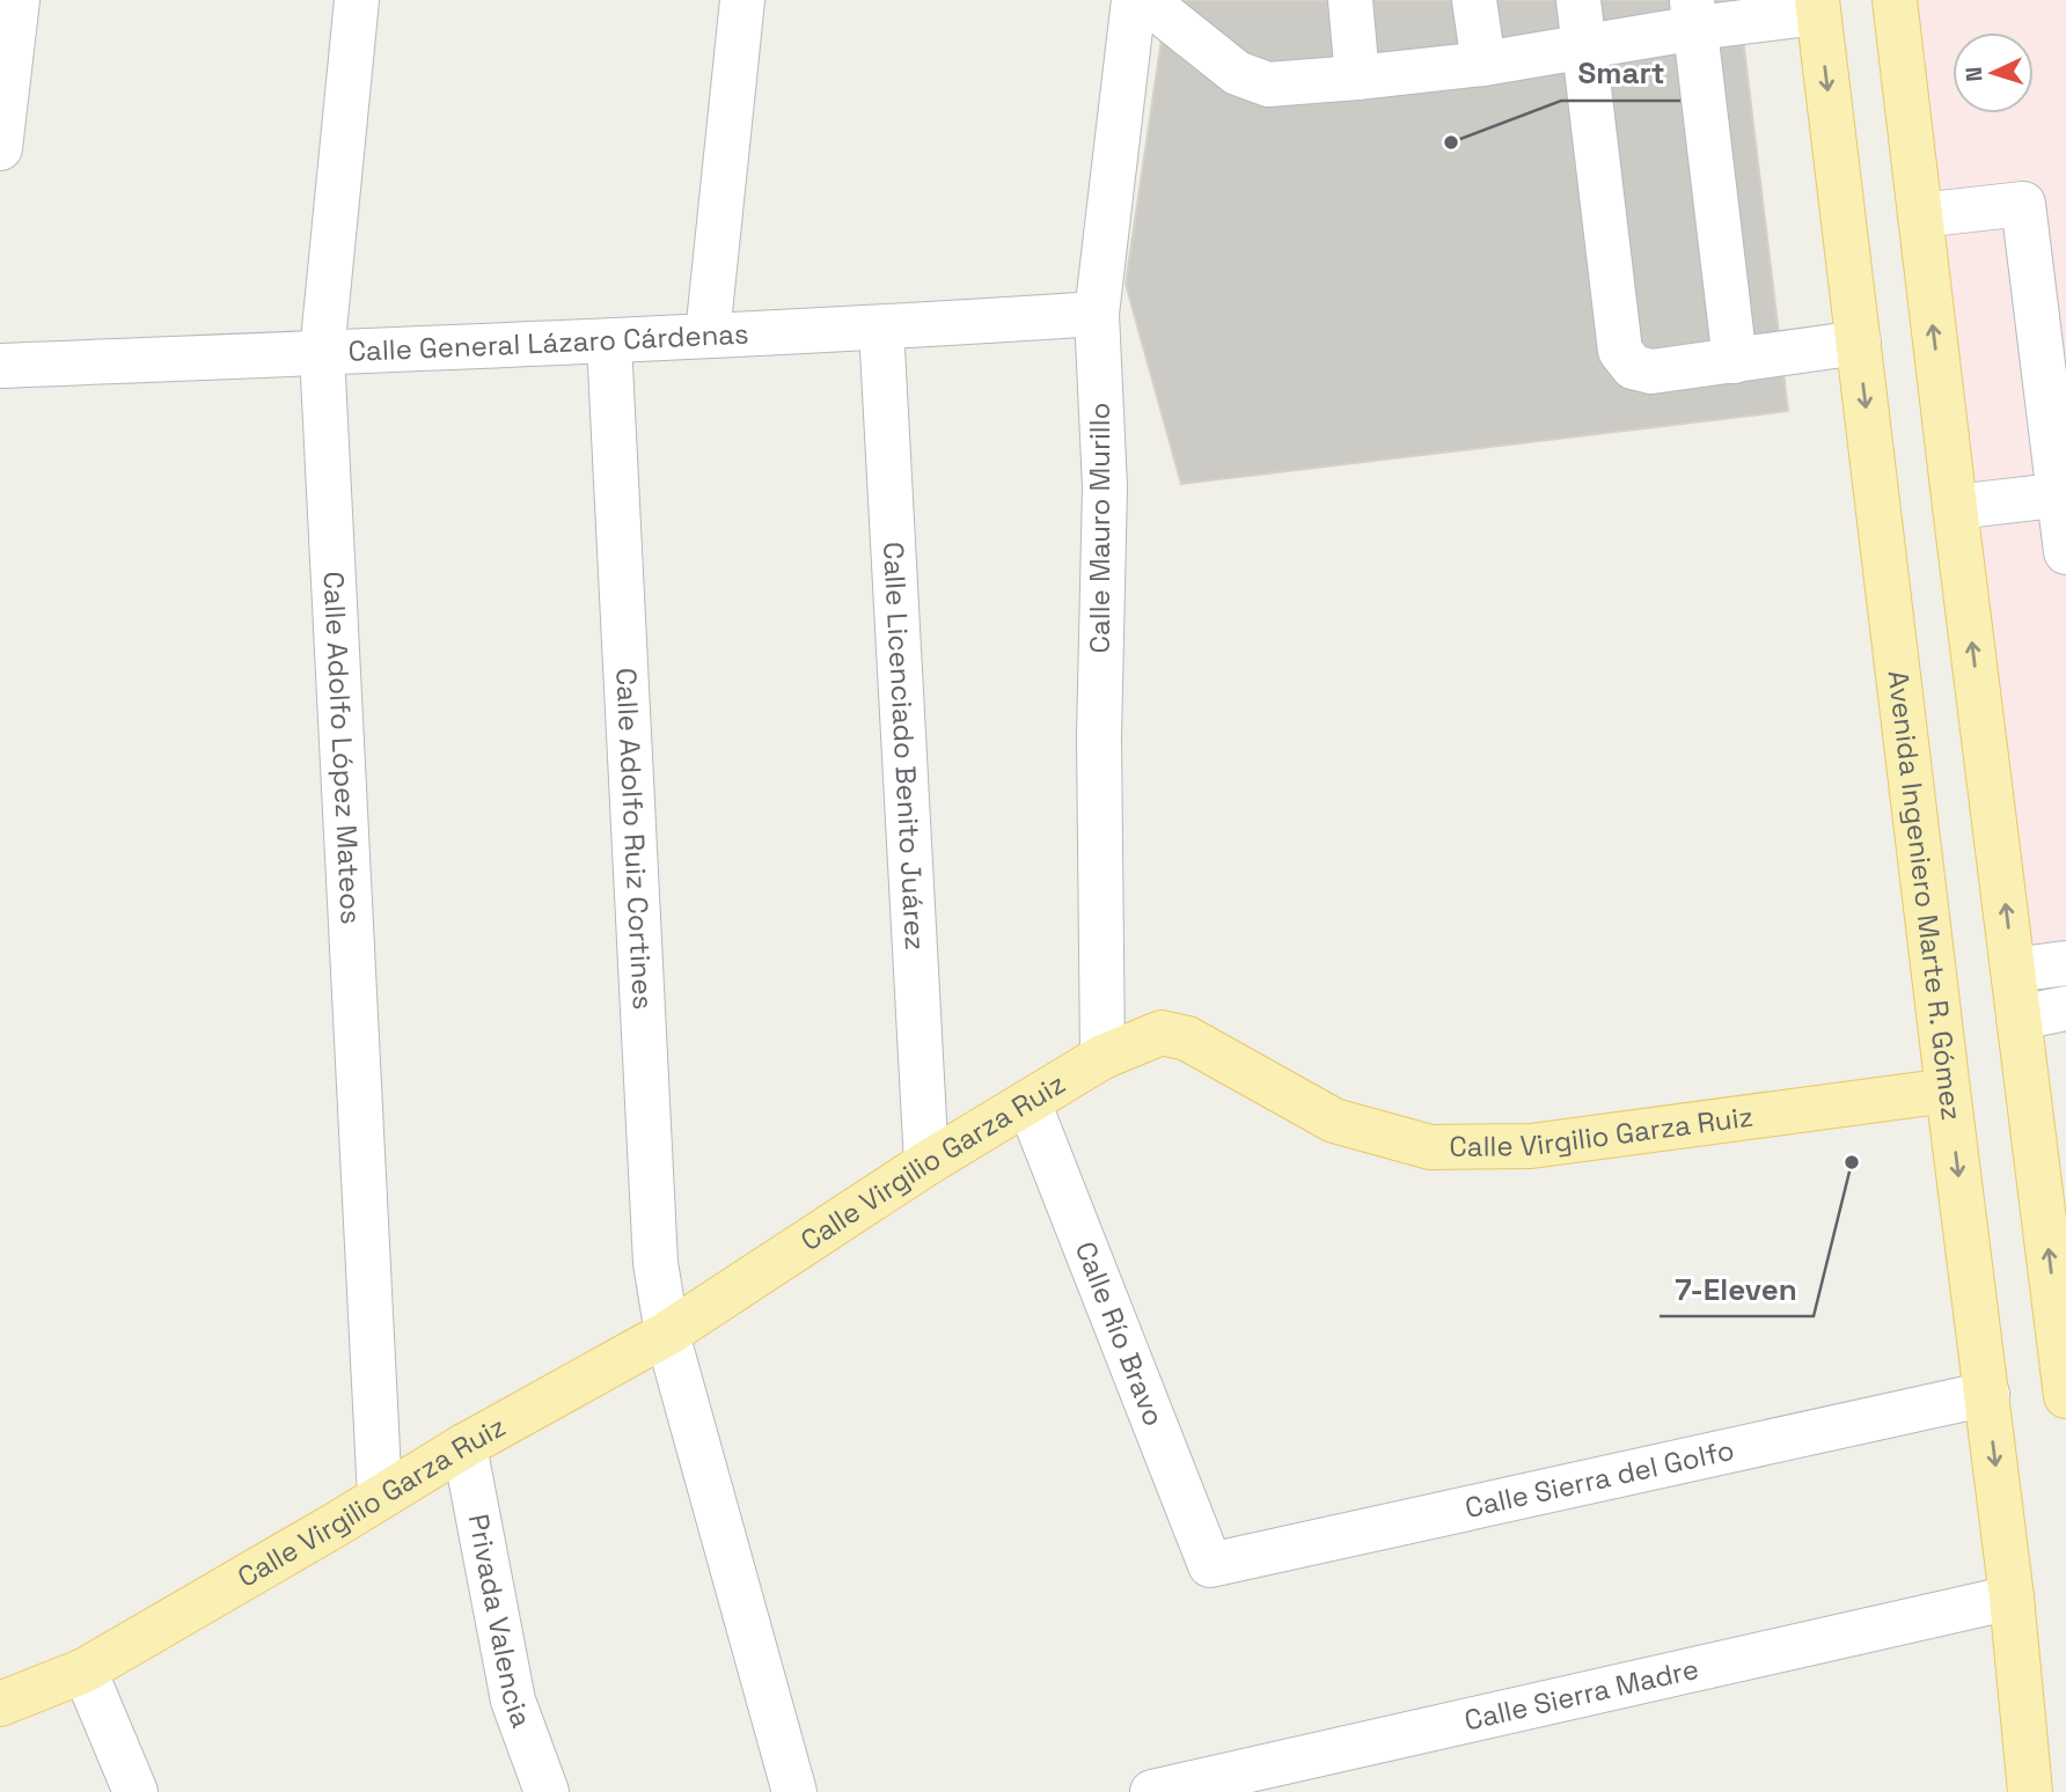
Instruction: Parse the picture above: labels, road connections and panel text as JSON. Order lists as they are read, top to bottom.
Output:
{
  "streets": {
    "main road": ["Avenida Ingeniero Marte R. Gómez", "Calle Virgilio Garza Ruiz"],
    "street": [
      "Calle General Lázaro Cárdenas",
      "Calle Mauro Murillo",
      "Calle Licenciado Benito Juárez",
      "Calle Adolfo López Mateos",
      "Calle Adolfo Ruiz Cortines",
      "Calle Río Bravo",
      "Calle Sierra del Golfo",
      "Privada Valencia",
      "Calle Sierra Madre"
    ]
  },
  "crossings": [
    ["Calle General Lázaro Cárdenas", "Calle Mauro Murillo"],
    ["Calle General Lázaro Cárdenas", "Calle Licenciado Benito Juárez"],
    ["Calle General Lázaro Cárdenas", "Calle Adolfo López Mateos"],
    ["Calle General Lázaro Cárdenas", "Calle Adolfo Ruiz Cortines"],
    ["Calle Mauro Murillo", "Calle Virgilio Garza Ruiz"],
    ["Calle Licenciado Benito Juárez", "Calle Virgilio Garza Ruiz"],
    ["Calle Adolfo López Mateos", "Calle Virgilio Garza Ruiz"],
    ["Calle Adolfo Ruiz Cortines", "Calle Virgilio Garza Ruiz"],
    ["Avenida Ingeniero Marte R. Gómez", "Calle Virgilio Garza Ruiz"],
    ["Avenida Ingeniero Marte R. Gómez", "Calle Sierra del Golfo"],
    ["Avenida Ingeniero Marte R. Gómez", "Calle Sierra Madre"],
    ["Calle Virgilio Garza Ruiz", "Calle Río Bravo"],
    ["Calle Virgilio Garza Ruiz", "Privada Valencia"],
    ["Calle Río Bravo", "Calle Sierra del Golfo"]
  ],
  "places": ["Smart", "7-Eleven"],
  "north": "left"
}
